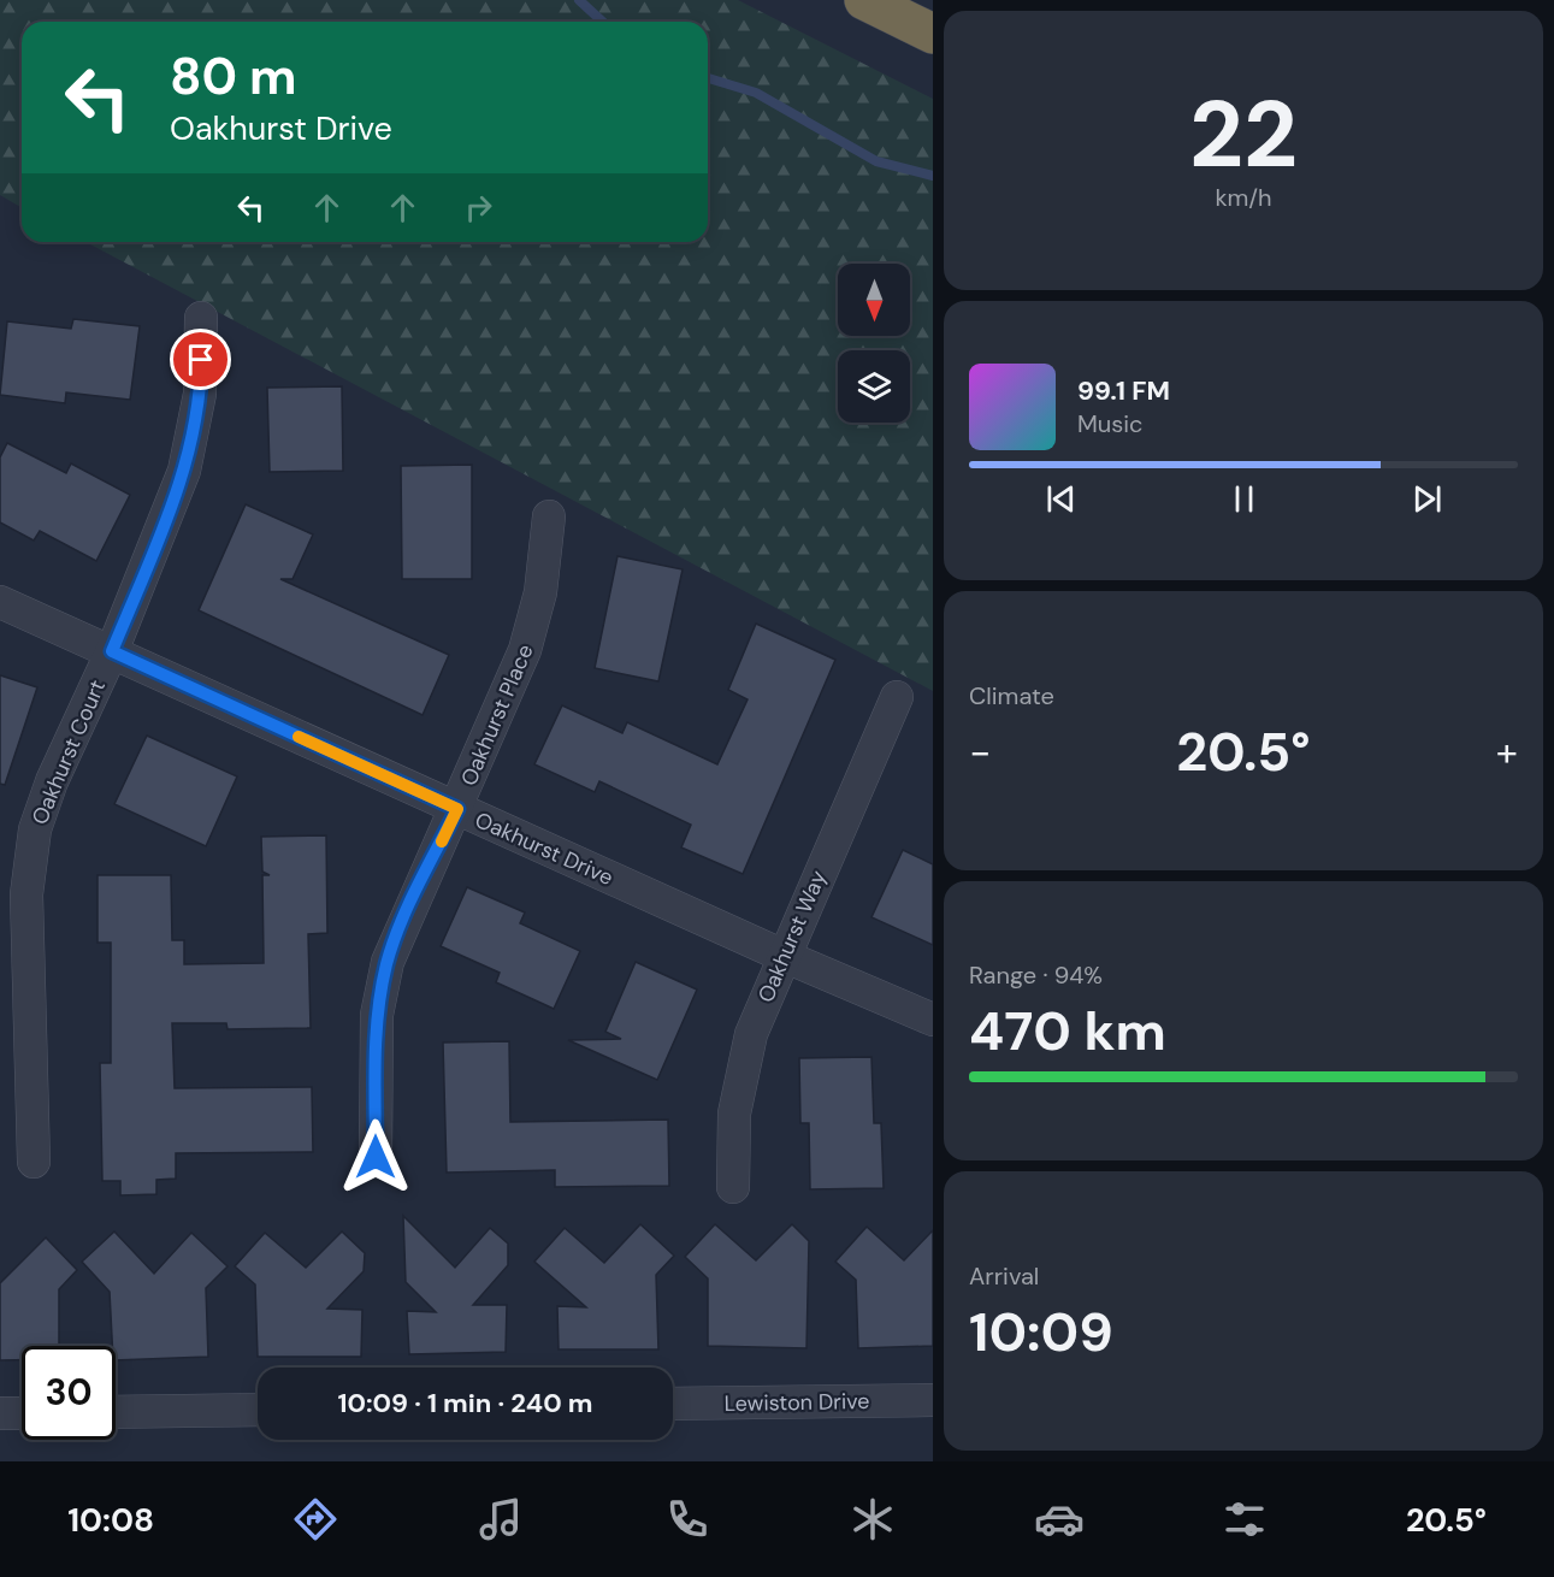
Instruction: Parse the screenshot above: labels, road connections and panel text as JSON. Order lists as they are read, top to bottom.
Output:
{
  "streets": {
    "street": [
      "Oakhurst Place",
      "Oakhurst Court",
      "Oakhurst Drive",
      "Oakhurst Way",
      "Lewiston Drive"
    ]
  },
  "crossings": [
    ["Oakhurst Place", "Oakhurst Drive"],
    ["Oakhurst Court", "Oakhurst Drive"],
    ["Oakhurst Drive", "Oakhurst Way"]
  ],
  "north": "bottom",
  "page": {
    "tile": [
      ["22", "km/h"],
      "Climate",
      ["Range · 94%", "470 km"],
      ["Arrival", "10:09"]
    ],
    "turn": ["80 m", "Oakhurst Drive"],
    "song": ["99.1 FM", "Music"],
    "heat": ["−", "20.5°", "+"],
    "limit": "30",
    "trip": "10:09 · 1 min · 240 m",
    "tabs": ["10:08", "20.5°"]
  }
}
